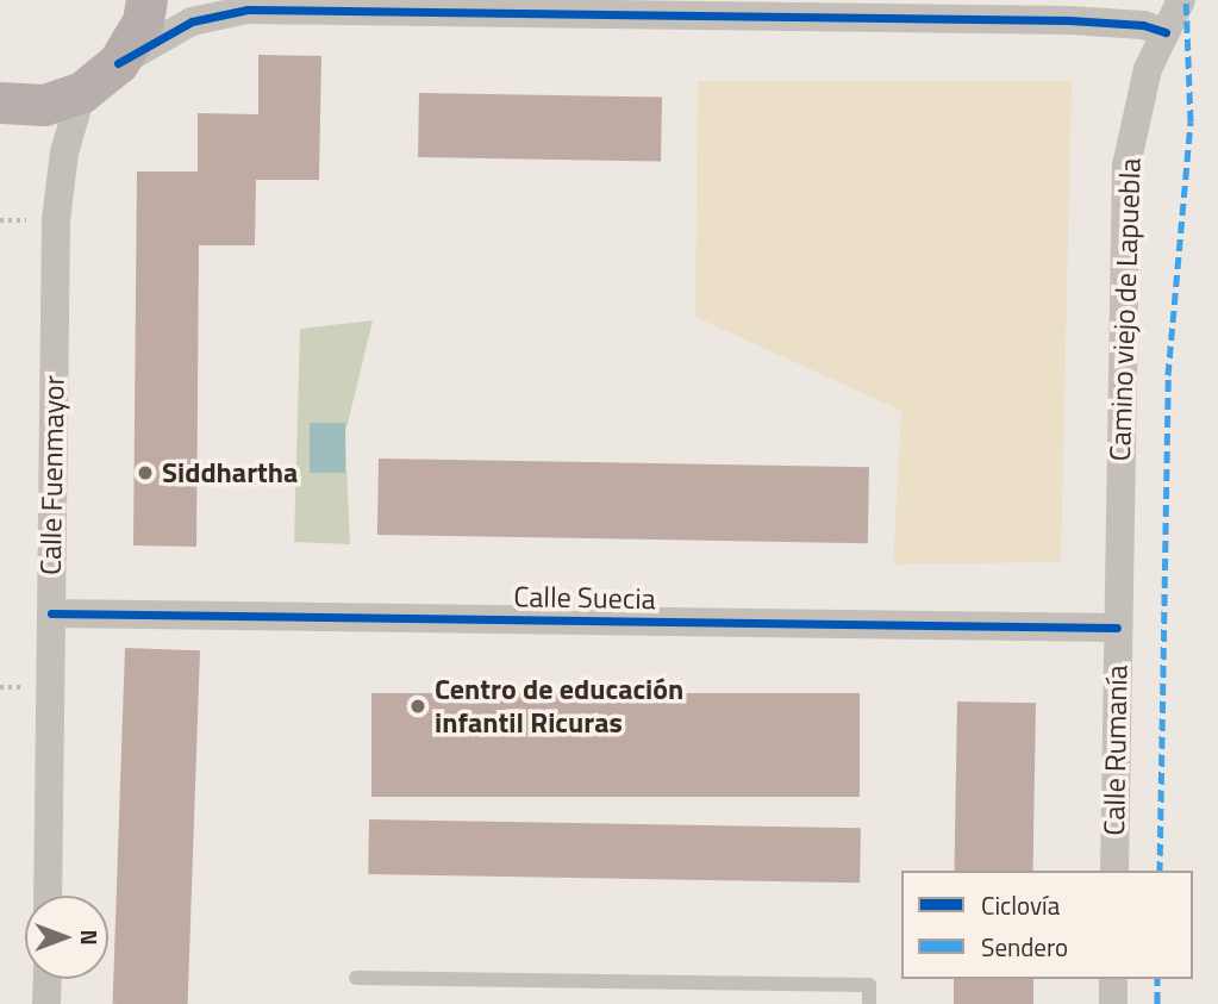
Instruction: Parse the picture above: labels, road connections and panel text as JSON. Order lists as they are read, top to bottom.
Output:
{
  "streets": {
    "street": [
      "Camino viejo de Lapuebla",
      "Calle Fuenmayor",
      "Calle Suecia",
      "Calle Rumanía"
    ]
  },
  "crossings": [
    ["Camino viejo de Lapuebla", "Calle Suecia"],
    ["Camino viejo de Lapuebla", "Calle Rumanía"],
    ["Calle Fuenmayor", "Calle Suecia"],
    ["Calle Suecia", "Calle Rumanía"]
  ],
  "places": ["Siddhartha", "Centro de educación infantil Ricuras"],
  "legend": ["Ciclovía", "Sendero"],
  "north": "right"
}
